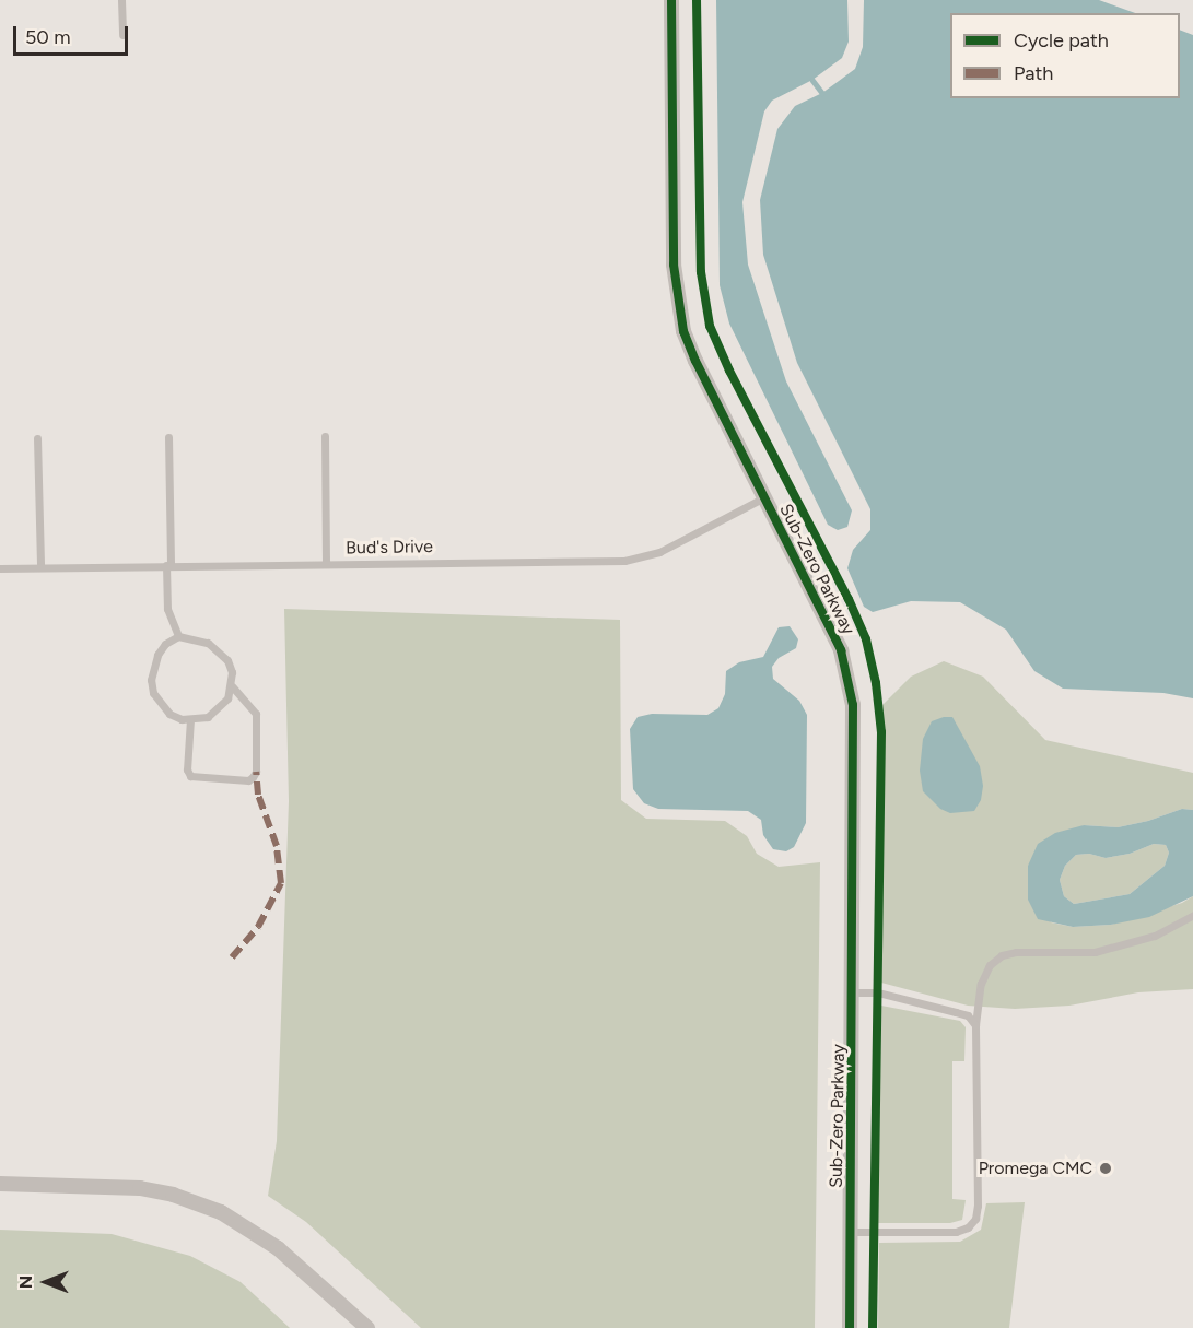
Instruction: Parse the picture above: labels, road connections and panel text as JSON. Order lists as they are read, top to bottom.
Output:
{
  "streets": {
    "street": ["Sub-Zero Parkway"],
    "lane": ["Bud's Drive"]
  },
  "crossings": [
    ["Bud's Drive", "Sub-Zero Parkway"]
  ],
  "places": ["Promega CMC"],
  "legend": ["Cycle path", "Path"],
  "scale_bar": "50 m",
  "north": "left"
}
